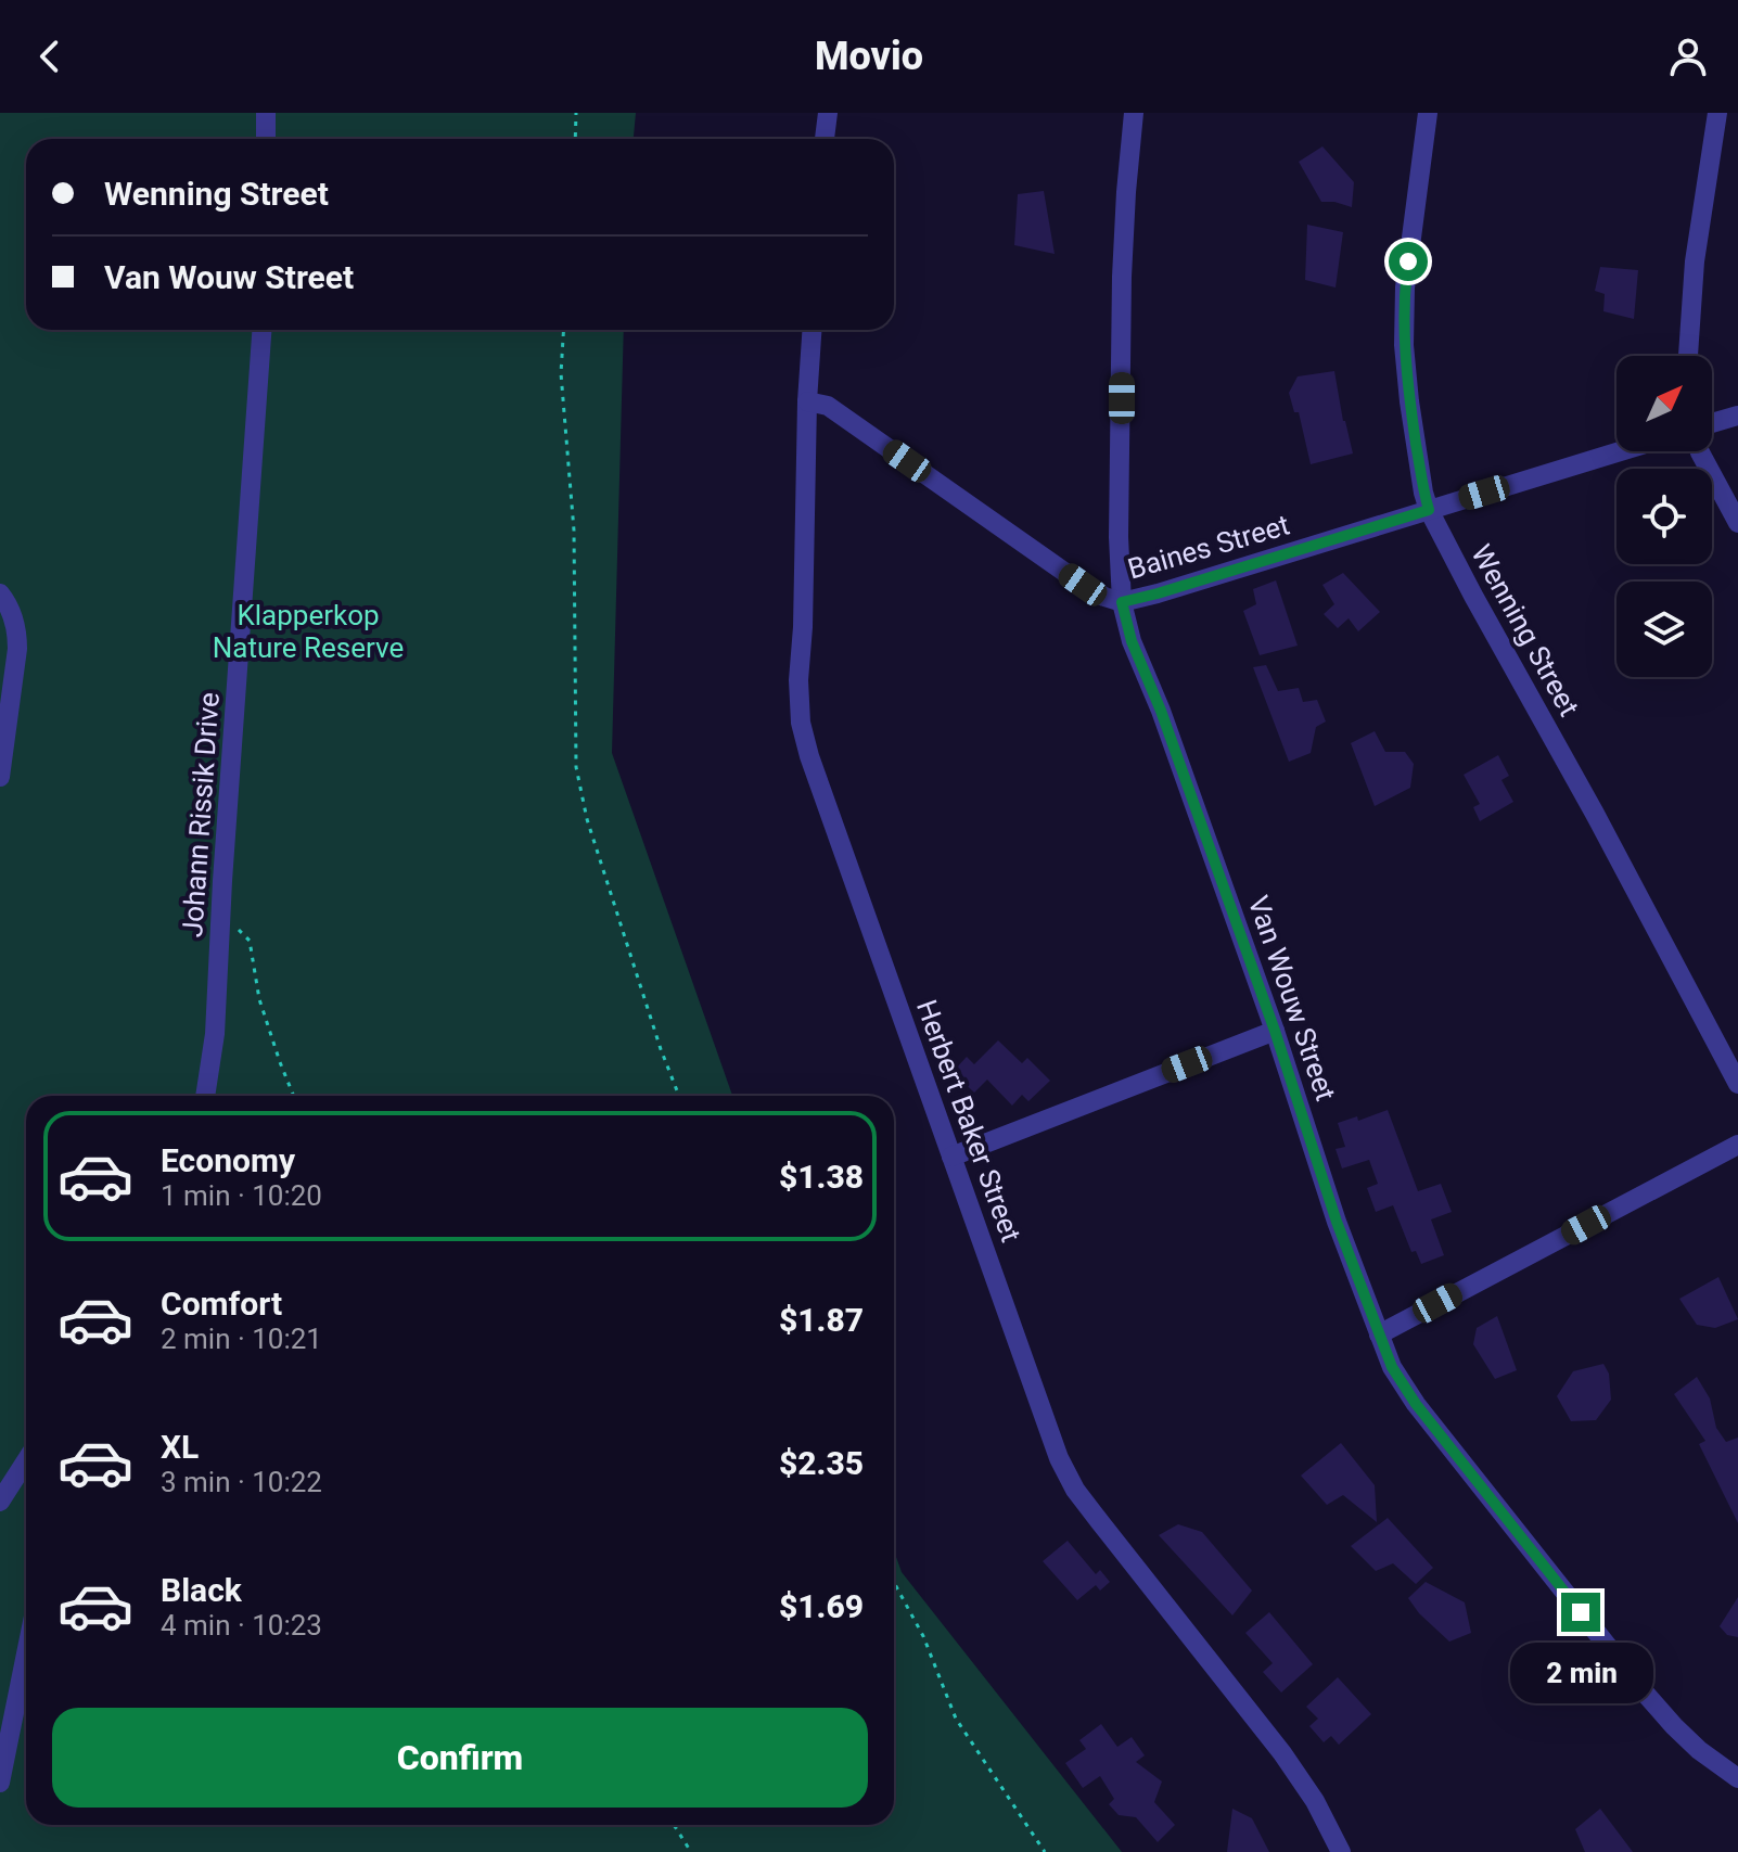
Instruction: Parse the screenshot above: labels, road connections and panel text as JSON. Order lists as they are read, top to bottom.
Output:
{
  "streets": {
    "street": [
      "Baines Street",
      "Wenning Street",
      "Johann Rissik Drive",
      "Van Wouw Street",
      "Herbert Baker Street"
    ]
  },
  "crossings": [
    ["Baines Street", "Wenning Street"],
    ["Baines Street", "Van Wouw Street"],
    ["Baines Street", "Herbert Baker Street"]
  ],
  "parks": ["Klapperkop Nature Reserve"],
  "north": "top right",
  "page": {
    "header": "Movio",
    "banner": ["Wenning Street", "Van Wouw Street"],
    "list": [
      {
        "name": "Economy",
        "note": "1 min · 10:20",
        "value": "$1.38"
      },
      {
        "name": "Comfort",
        "note": "2 min · 10:21",
        "value": "$1.87"
      },
      {
        "name": "XL",
        "note": "3 min · 10:22",
        "value": "$2.35"
      },
      {
        "name": "Black",
        "note": "4 min · 10:23",
        "value": "$1.69"
      }
    ],
    "bubble": "2 min",
    "buttons": "Confirm"
  }
}
